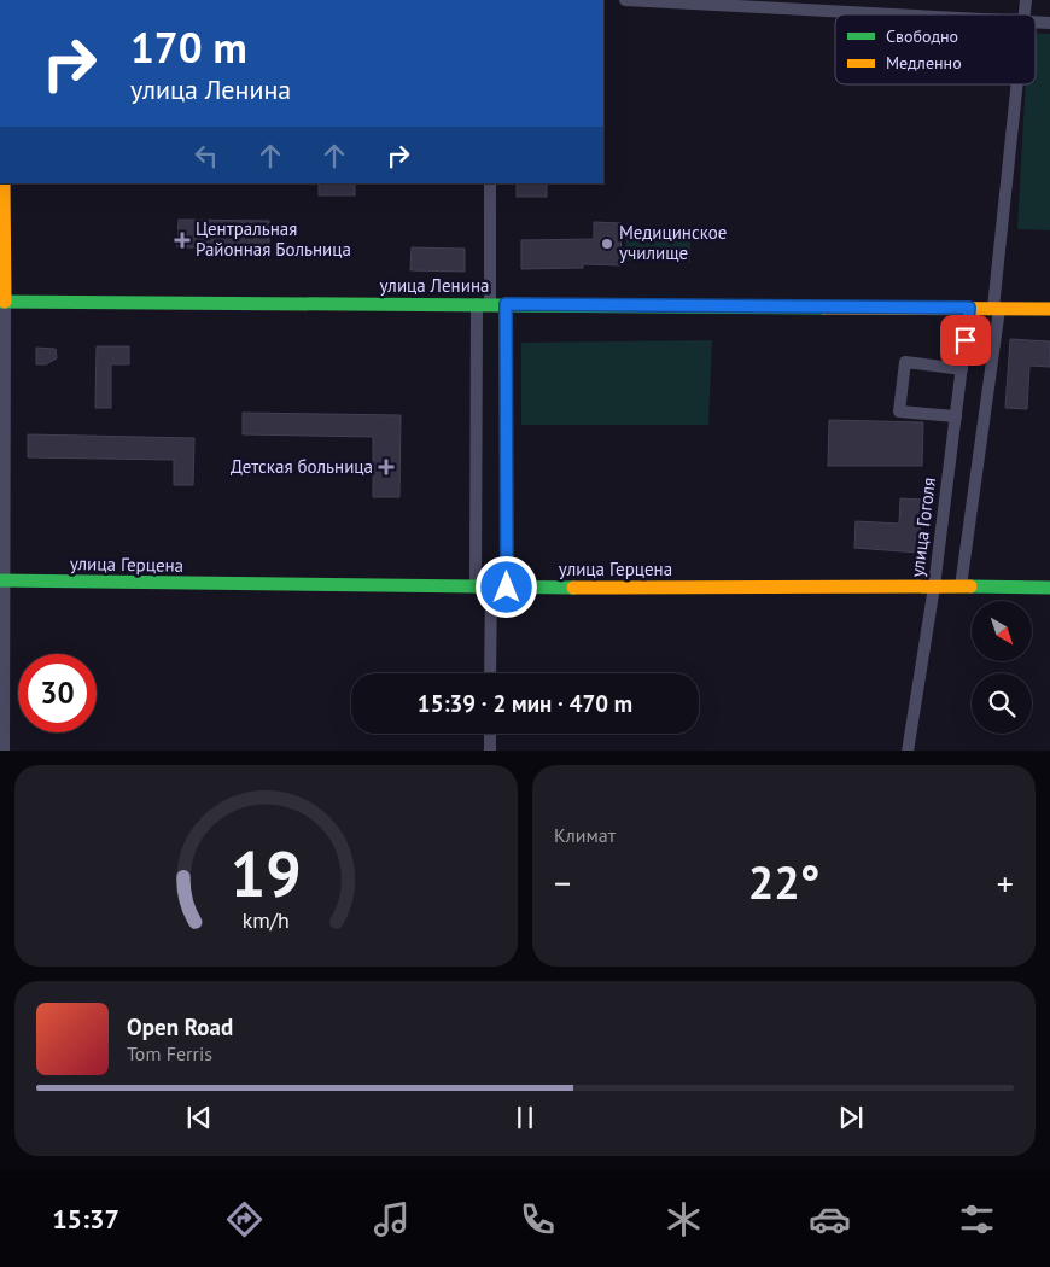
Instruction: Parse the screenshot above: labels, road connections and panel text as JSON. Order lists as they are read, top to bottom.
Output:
{
  "streets": {
    "street": ["улица Ленина", "улица Гоголя", "улица Герцена"]
  },
  "crossings": [
    ["улица Ленина", "улица Гоголя"],
    ["улица Гоголя", "улица Герцена"]
  ],
  "places": {
    "health": ["Центральная Районная Больница", "Детская больница"],
    "other": ["Медицинское училище"]
  },
  "legend": ["Свободно", "Медленно"],
  "north": "bottom right",
  "page": {
    "turn": ["170 m", "улица Ленина"],
    "limit": "30",
    "trip": "15:39 · 2 мин · 470 m",
    "tile": "Климат",
    "heat": ["−", "22°", "+"],
    "song": ["Open Road", "Tom Ferris"],
    "tabs": "15:37",
    "gauge": ["19", "km/h"]
  }
}
